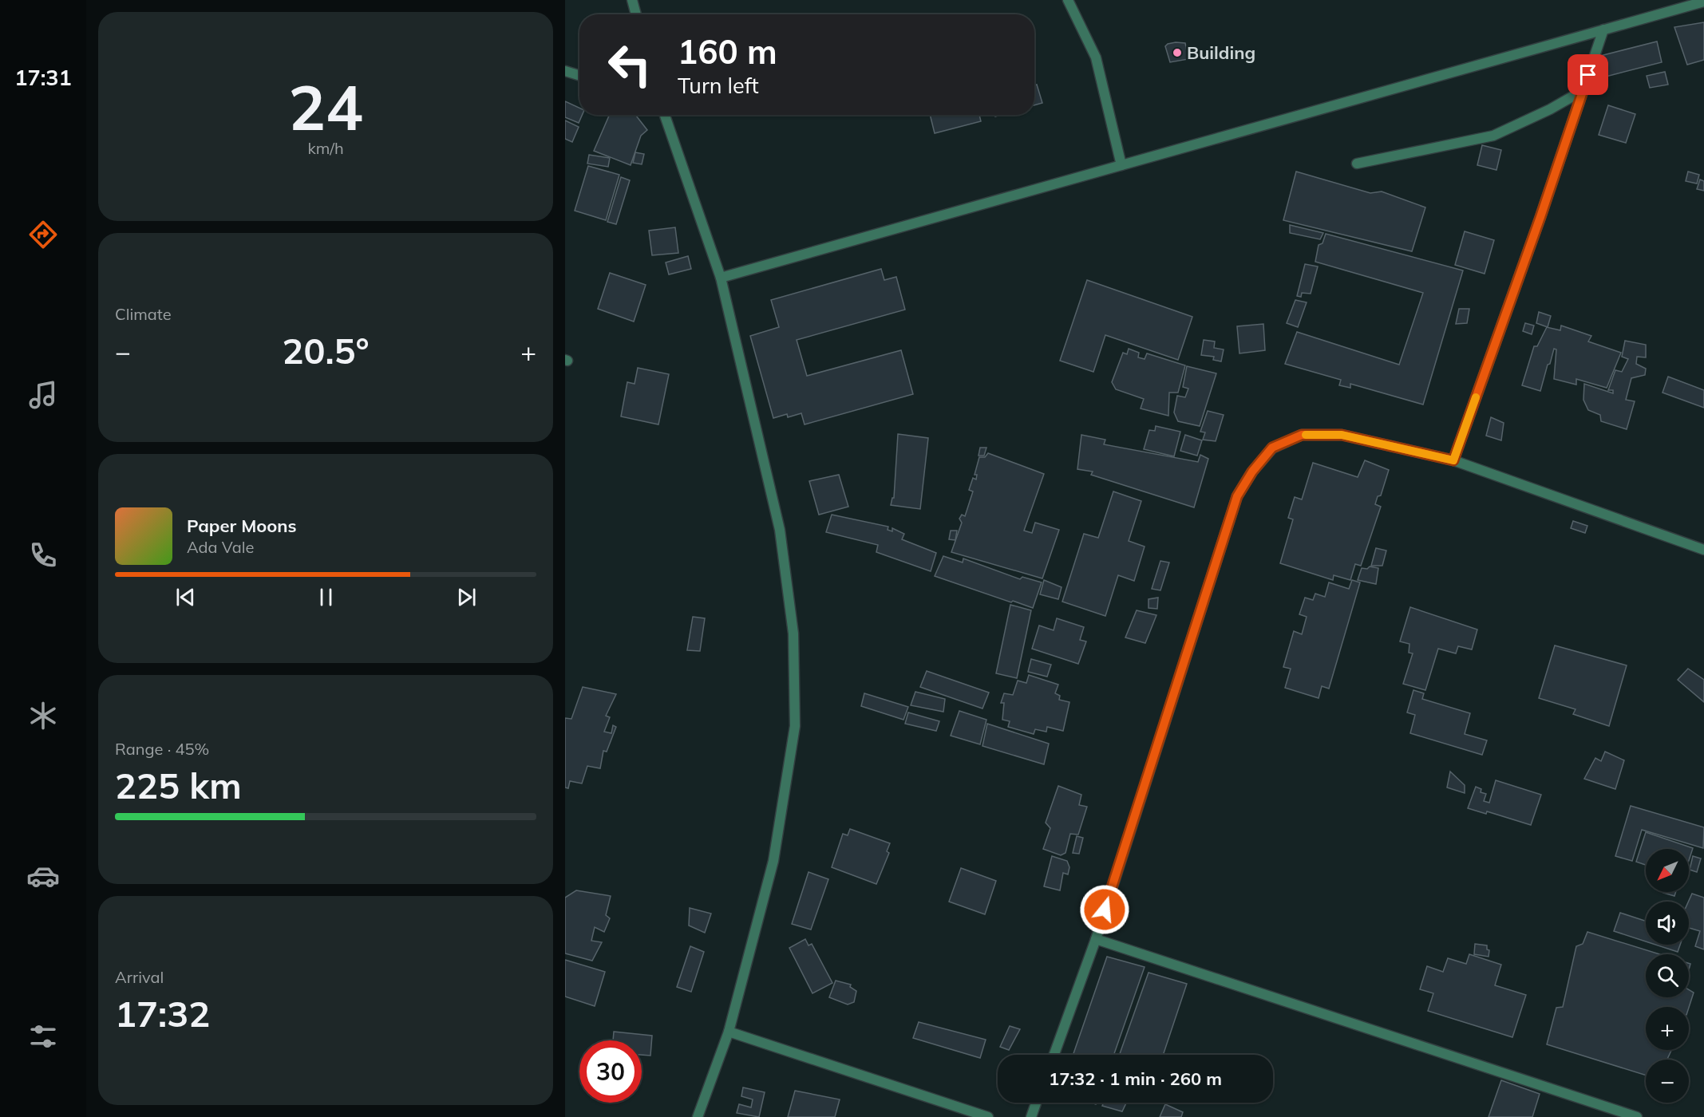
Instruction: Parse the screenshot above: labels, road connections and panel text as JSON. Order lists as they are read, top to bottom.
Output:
{
  "places": ["Building"],
  "north": "bottom left",
  "page": {
    "tabs": "17:31",
    "tile": [
      ["24", "km/h"],
      "Climate",
      ["Range · 45%", "225 km"],
      ["Arrival", "17:32"]
    ],
    "turn": ["160 m", "Turn left"],
    "heat": ["−", "20.5°", "+"],
    "song": ["Paper Moons", "Ada Vale"],
    "map_buttons": ["+", "−"],
    "limit": "30",
    "trip": "17:32 · 1 min · 260 m"
  }
}
